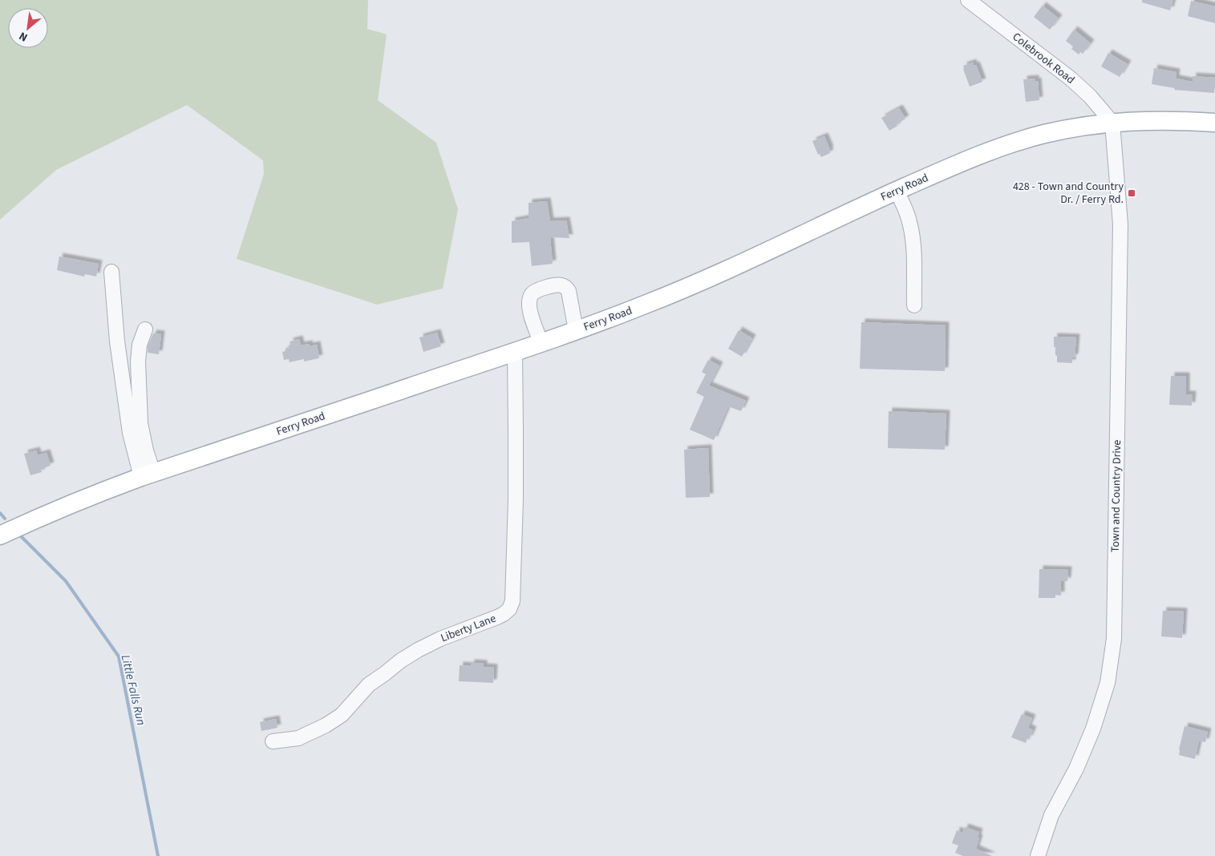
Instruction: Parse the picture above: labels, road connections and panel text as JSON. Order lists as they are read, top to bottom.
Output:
{
  "streets": {
    "main road": ["Ferry Road"],
    "street": ["Colebrook Road", "Town and Country Drive", "Liberty Lane"]
  },
  "crossings": [
    ["Colebrook Road", "Ferry Road"],
    ["Colebrook Road", "Town and Country Drive"],
    ["Ferry Road", "Town and Country Drive"],
    ["Ferry Road", "Liberty Lane"]
  ],
  "water": ["Little Falls Run"],
  "places": {
    "transit": ["428 - Town and Country Dr. / Ferry Rd."]
  },
  "north": "bottom left"
}
